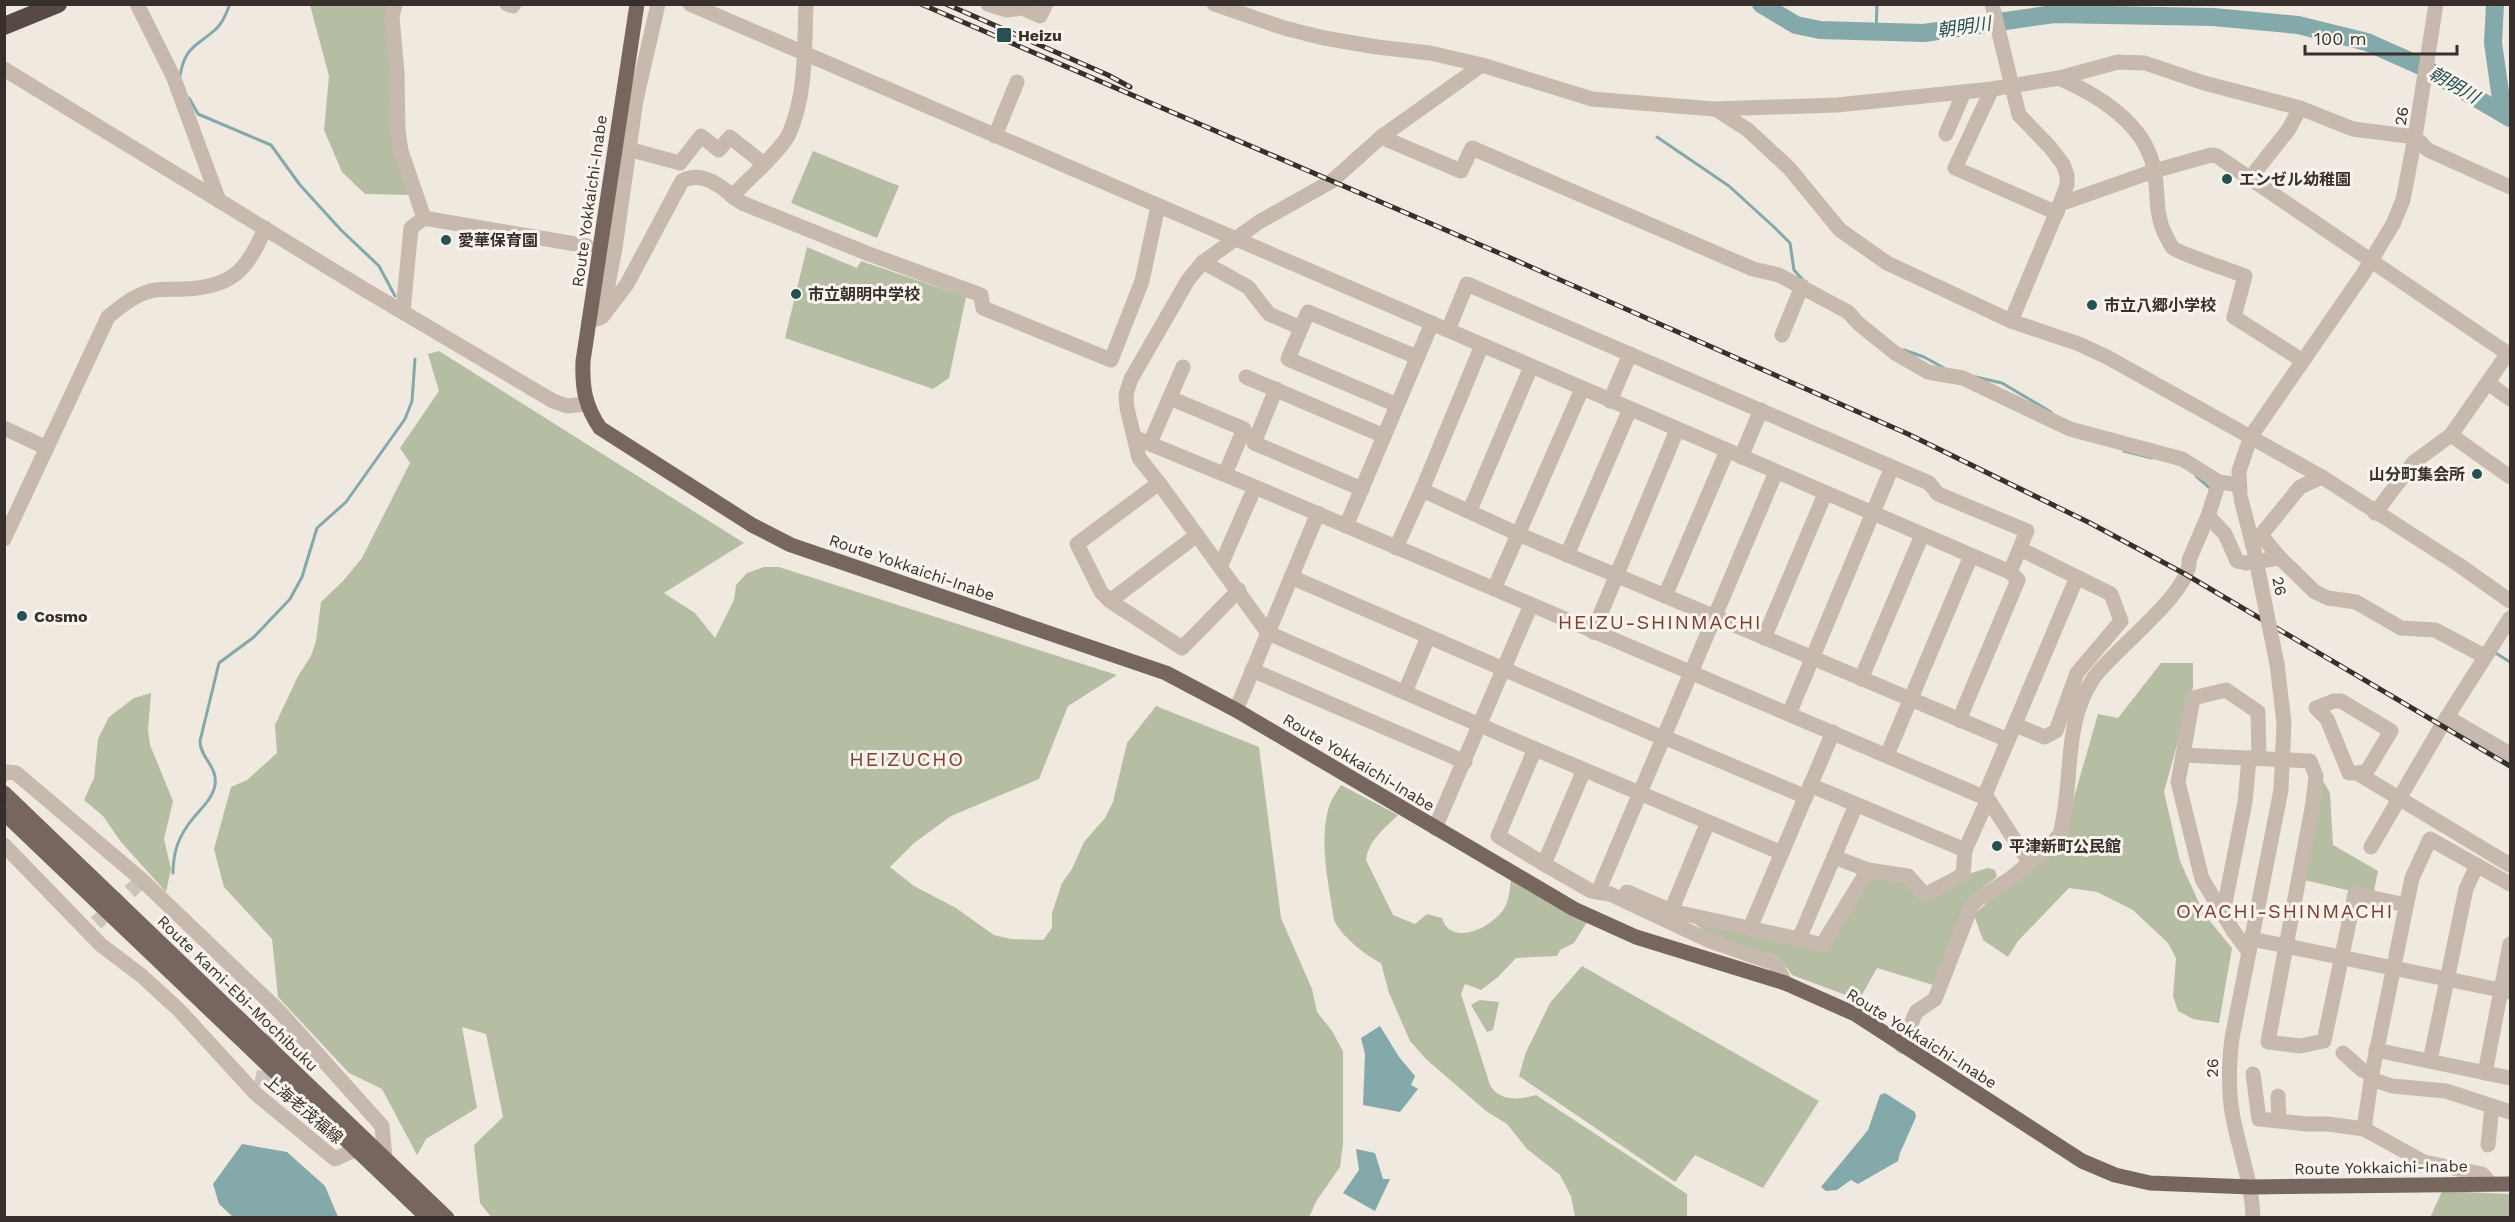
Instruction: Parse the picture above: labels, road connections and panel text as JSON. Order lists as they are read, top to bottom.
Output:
{
  "streets": {
    "main road": ["Route Yokkaichi-Inabe", "Route Kami-Ebi-Mochibuku"],
    "street": ["26", "上海老茂福線"]
  },
  "crossings": [
    ["26", "Route Yokkaichi-Inabe"],
    ["Route Kami-Ebi-Mochibuku", "上海老茂福線"]
  ],
  "districts": ["HEIZU-SHINMACHI", "HEIZUCHO", "OYACHI-SHINMACHI"],
  "water": ["朝明川"],
  "places": {
    "transit": ["Heizu"],
    "other": [
      "エンゼル幼稚園",
      "愛華保育園",
      "市立朝明中学校",
      "市立八郷小学校",
      "山分町集会所",
      "Cosmo",
      "平津新町公民館"
    ]
  },
  "scale_bar": "100 m"
}
